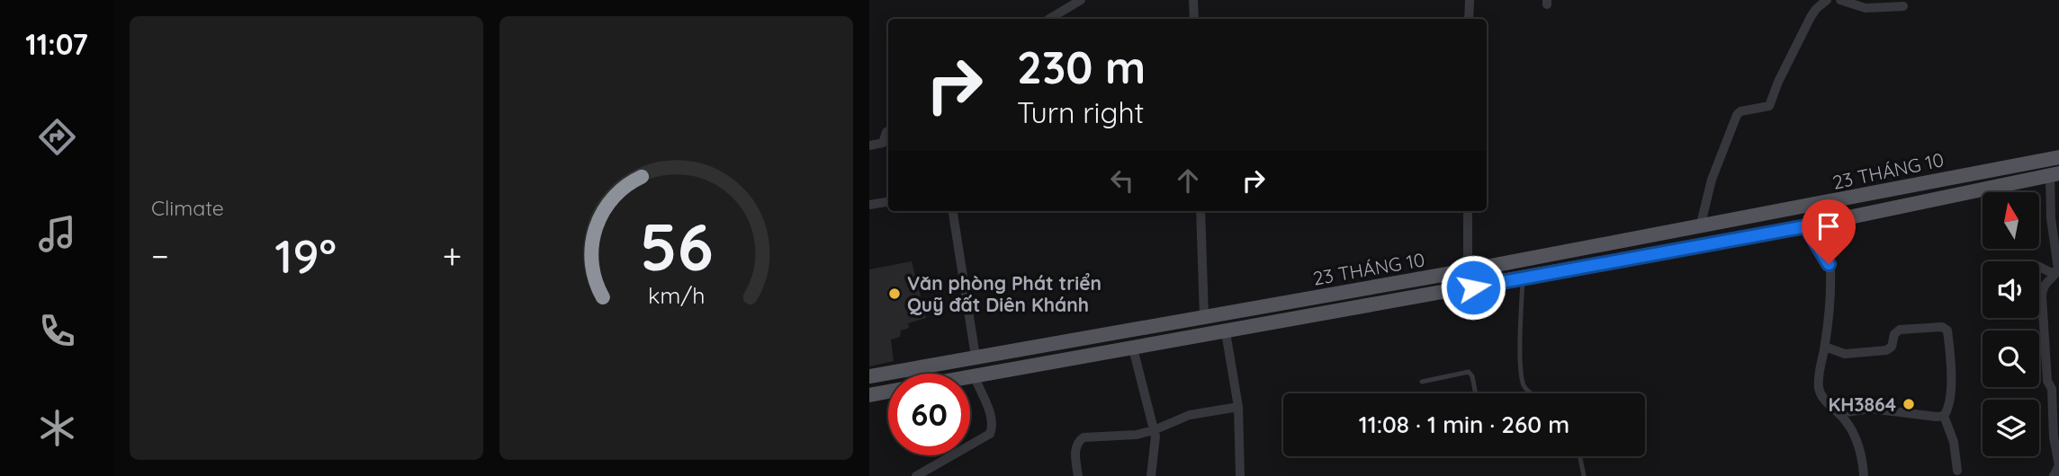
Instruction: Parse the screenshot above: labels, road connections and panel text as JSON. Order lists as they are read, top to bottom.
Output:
{
  "streets": {
    "main road": ["23 THÁNG 10"]
  },
  "places": ["Văn phòng Phát triển Quỹ đất Diên Khánh", "KH3864"],
  "north": "top",
  "page": {
    "tabs": "11:07",
    "tile": "Climate",
    "turn": ["230 m", "Turn right"],
    "heat": ["−", "19°", "+"],
    "limit": "60",
    "trip": "11:08 · 1 min · 260 m",
    "gauge": ["56", "km/h"]
  }
}
